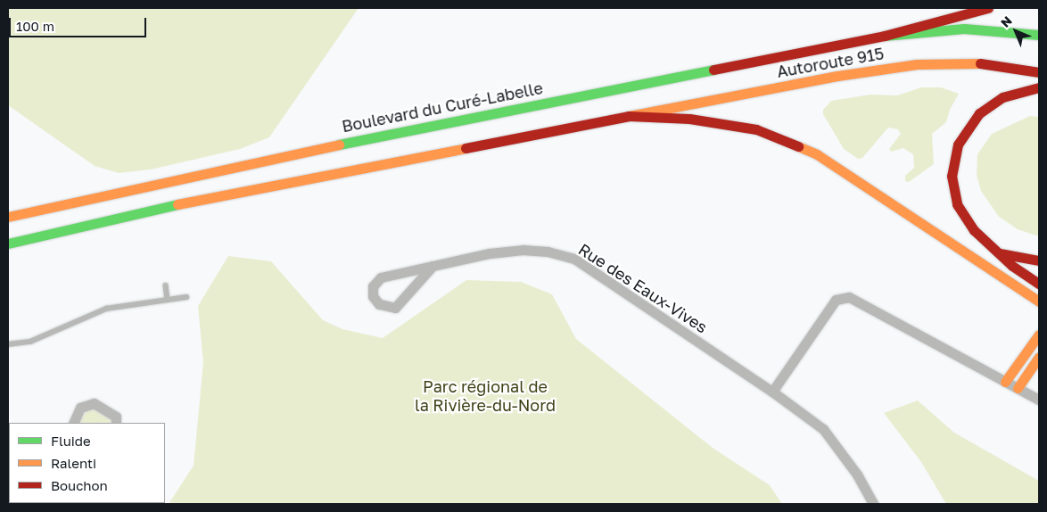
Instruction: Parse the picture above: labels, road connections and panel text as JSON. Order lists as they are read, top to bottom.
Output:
{
  "streets": {
    "main road": ["Autoroute 915", "Boulevard du Curé-Labelle"],
    "street": ["Rue des Eaux-Vives"]
  },
  "crossings": [
    ["Autoroute 915", "Boulevard du Curé-Labelle"]
  ],
  "parks": ["Parc régional de la Rivière-du-Nord"],
  "legend": ["Fluide", "Ralenti", "Bouchon"],
  "scale_bar": "100 m",
  "north": "top left"
}
